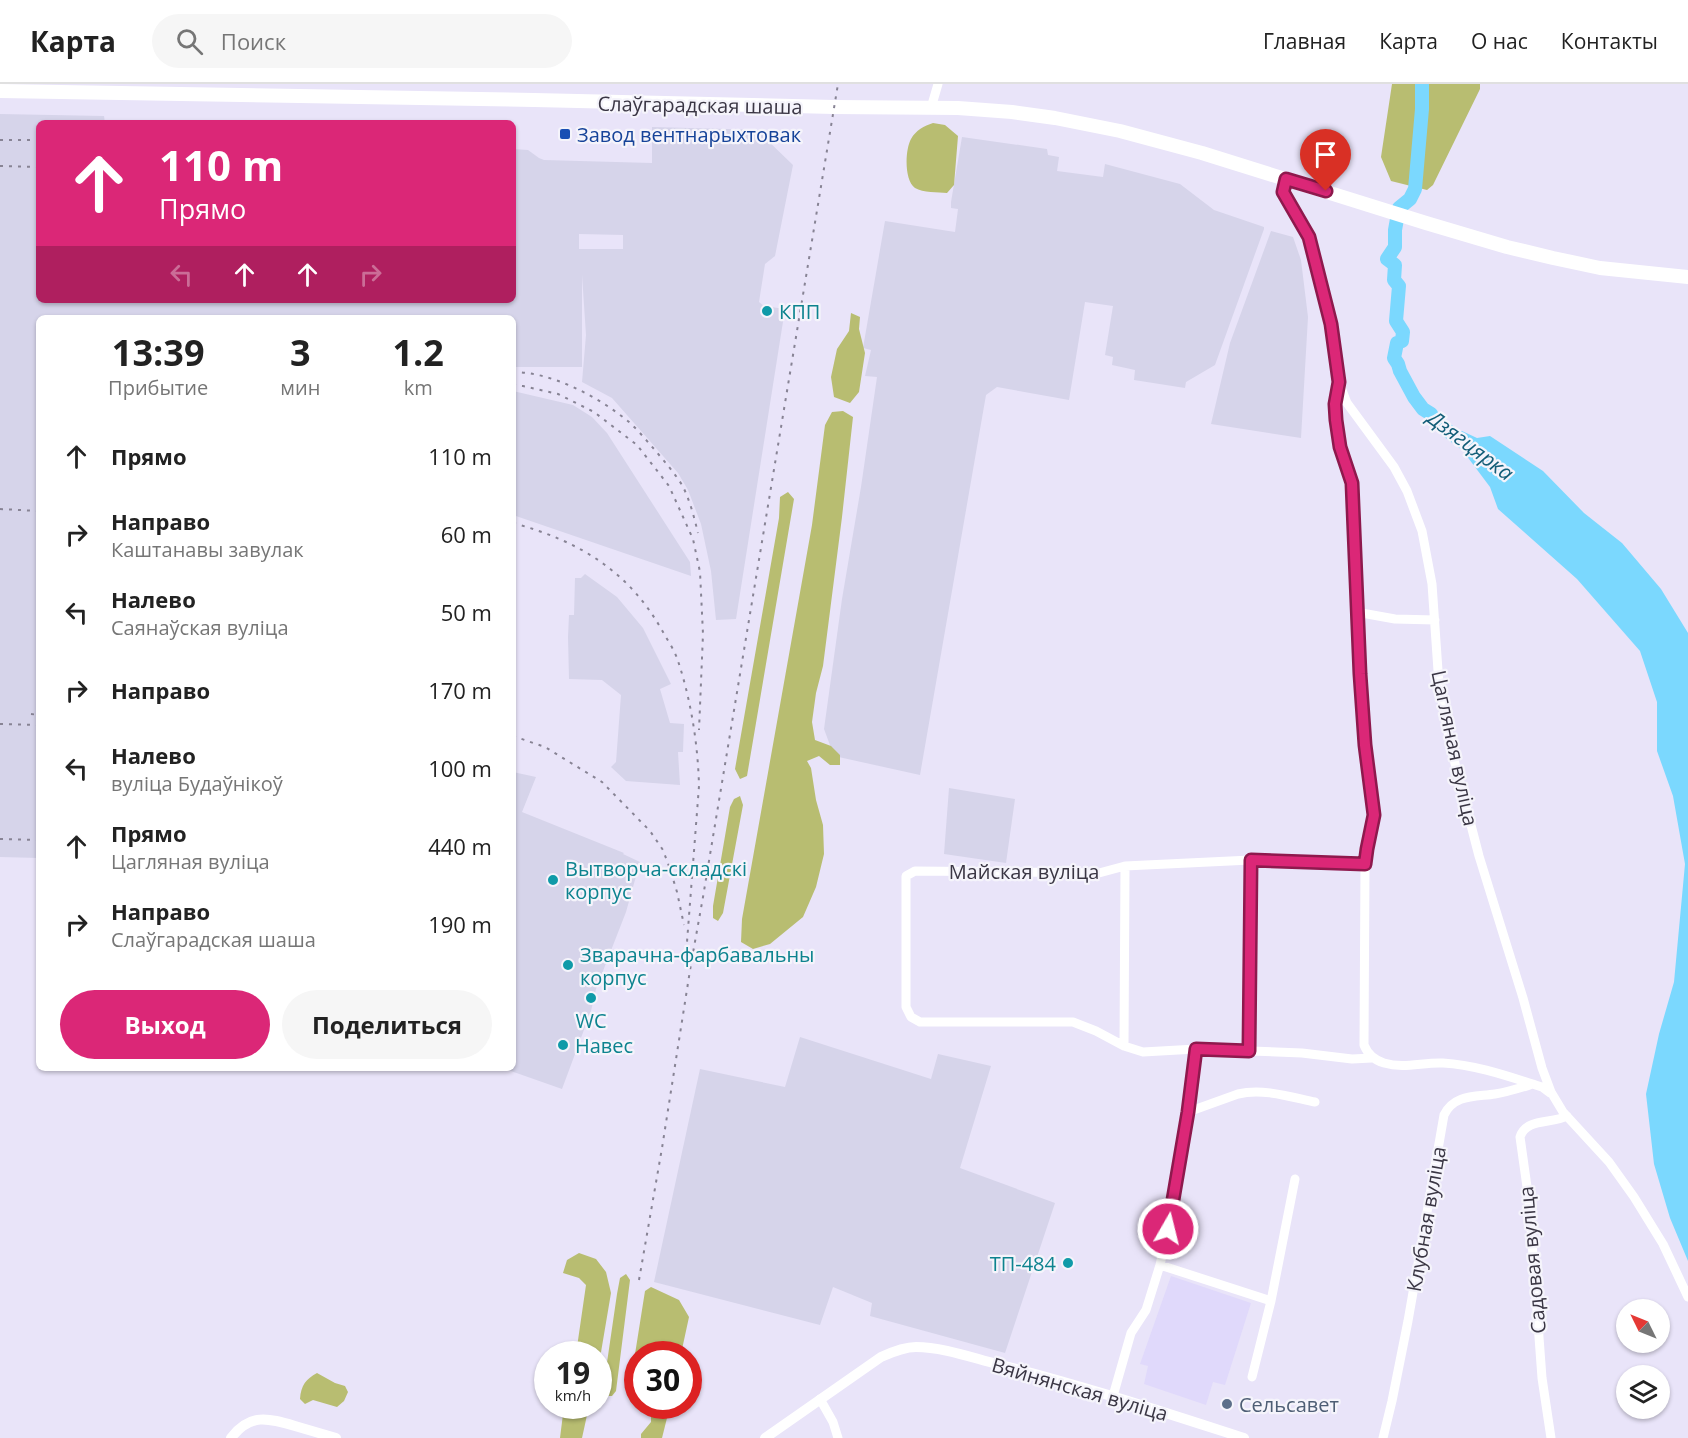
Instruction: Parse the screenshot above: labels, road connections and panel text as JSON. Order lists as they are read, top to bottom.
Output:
{
  "streets": {
    "main road": ["Слаўгарадская шаша"],
    "street": [
      "Цагляная вуліца",
      "Майская вуліца",
      "Клубная вуліца",
      "Садовая вуліца",
      "Вяйнянская вуліца"
    ]
  },
  "crossings": [
    ["Слаўгарадская шаша", "Цагляная вуліца"],
    ["Цагляная вуліца", "Садовая вуліца"]
  ],
  "water": ["Дзягцярка"],
  "places": {
    "transit": ["Завод вентнарыхтовак"],
    "other": [
      "КПП",
      "Вытворча-складскі корпус",
      "Зварачна-фарбавальны корпус",
      "WC",
      "Навес",
      "ТП-484",
      "Сельсавет"
    ]
  },
  "north": "top left",
  "page": {
    "header": "Карта",
    "search": "Поиск",
    "nav": [
      "Главная",
      "Карта",
      "О нас",
      "Контакты"
    ],
    "turn": ["110 m", "Прямо"],
    "eta": [
      "13:39",
      "Прибытие",
      "3",
      "мин",
      "1.2",
      "km"
    ],
    "list": [
      {
        "name": "Прямо",
        "value": "110 m"
      },
      {
        "name": "Направо",
        "note": "Каштанавы завулак",
        "value": "60 m"
      },
      {
        "name": "Налево",
        "note": "Саянаўская вуліца",
        "value": "50 m"
      },
      {
        "name": "Направо",
        "value": "170 m"
      },
      {
        "name": "Налево",
        "note": "вуліца Будаўнікоў",
        "value": "100 m"
      },
      {
        "name": "Прямо",
        "note": "Цагляная вуліца",
        "value": "440 m"
      },
      {
        "name": "Направо",
        "note": "Слаўгарадская шаша",
        "value": "190 m"
      }
    ],
    "buttons": ["Выход", "Поделиться"],
    "speed": "19 km/h",
    "limit": "30"
  }
}
